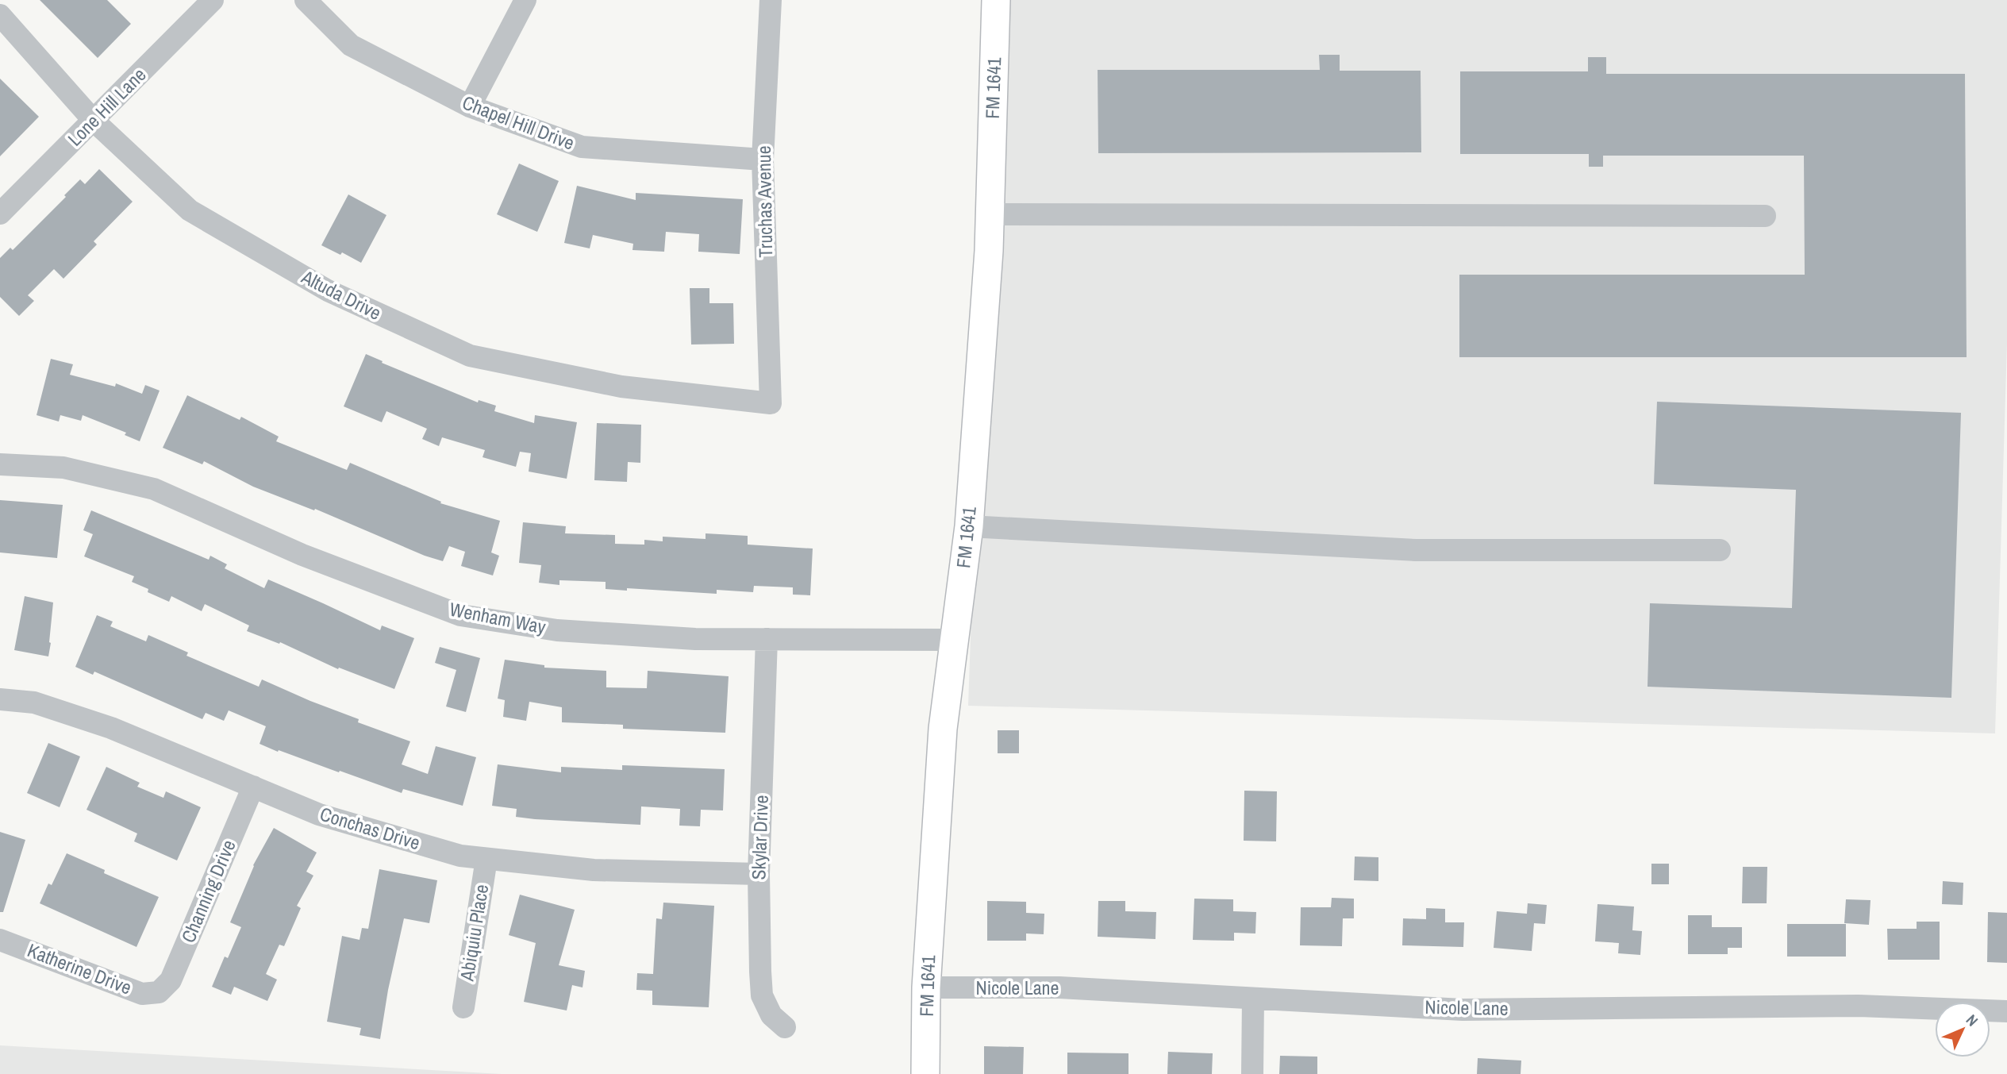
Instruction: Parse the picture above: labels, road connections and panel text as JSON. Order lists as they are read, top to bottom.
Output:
{
  "streets": {
    "main road": ["FM 1641"],
    "street": [
      "Lone Hill Lane",
      "Chapel Hill Drive",
      "Truchas Avenue",
      "Altuda Drive",
      "Wenham Way",
      "Conchas Drive",
      "Skylar Drive",
      "Channing Drive",
      "Abiquiu Place",
      "Katherine Drive",
      "Nicole Lane"
    ]
  },
  "crossings": [
    ["FM 1641", "Wenham Way"],
    ["FM 1641", "Nicole Lane"],
    ["Lone Hill Lane", "Altuda Drive"],
    ["Chapel Hill Drive", "Truchas Avenue"],
    ["Truchas Avenue", "Altuda Drive"],
    ["Wenham Way", "Skylar Drive"],
    ["Conchas Drive", "Skylar Drive"],
    ["Conchas Drive", "Channing Drive"],
    ["Conchas Drive", "Abiquiu Place"],
    ["Channing Drive", "Katherine Drive"]
  ],
  "north": "top right"
}
